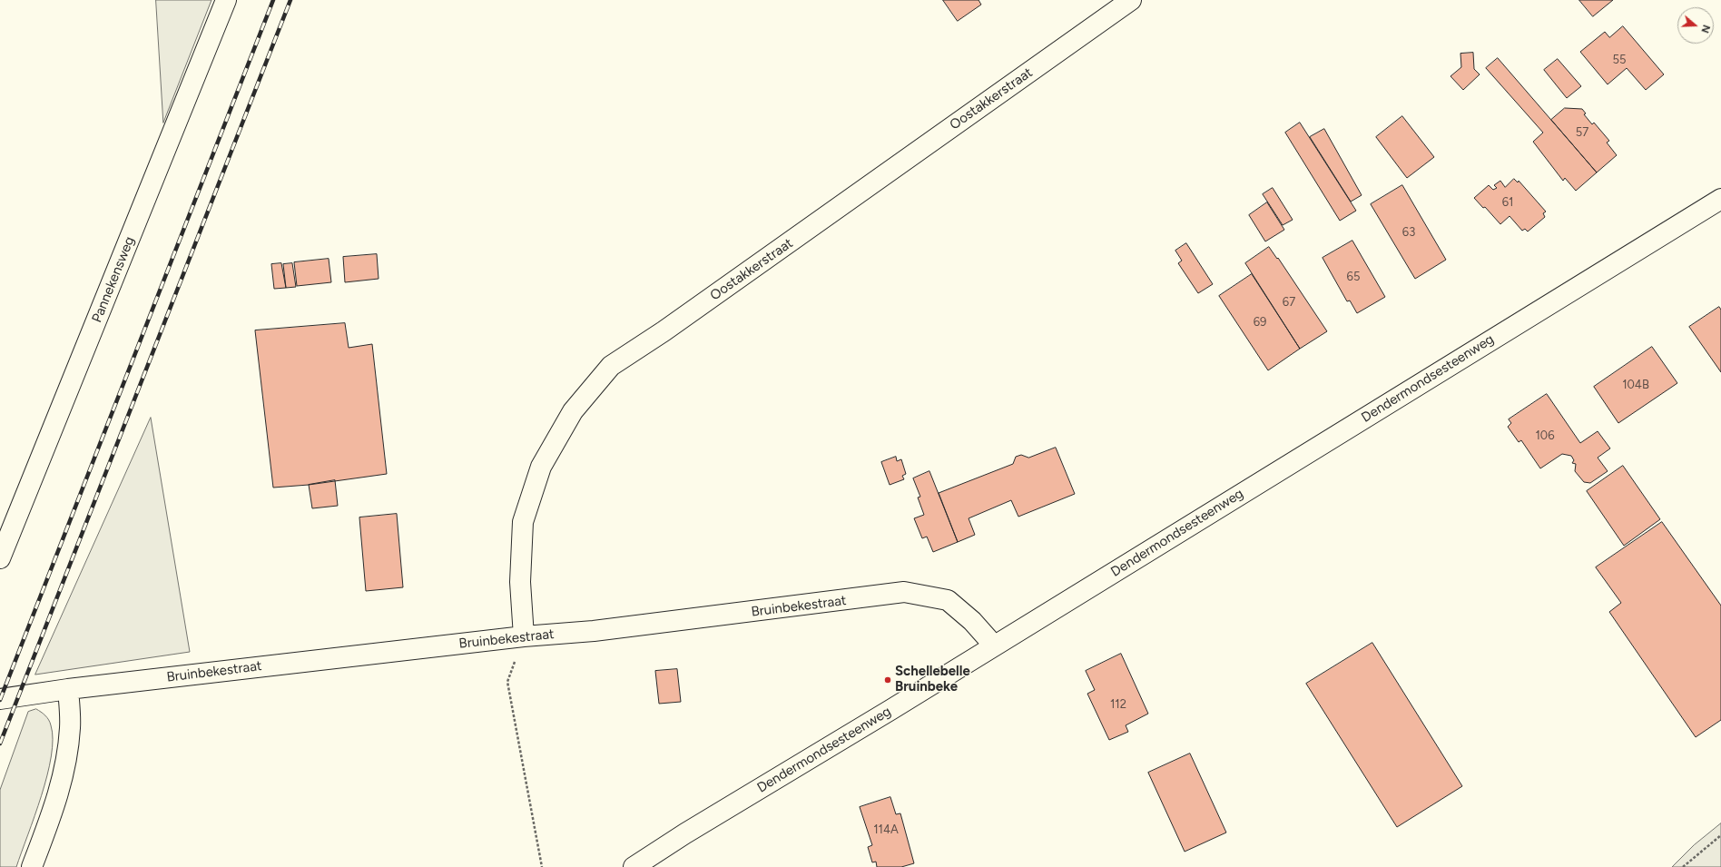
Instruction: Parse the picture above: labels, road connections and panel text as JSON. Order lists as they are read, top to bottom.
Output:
{
  "streets": {
    "street": [
      "Oostakkerstraat",
      "Pannekensweg",
      "Dendermondsesteenweg",
      "Bruinbekestraat"
    ]
  },
  "crossings": [
    ["Oostakkerstraat", "Bruinbekestraat"],
    ["Dendermondsesteenweg", "Bruinbekestraat"]
  ],
  "places": ["Schellebelle Bruinbeke"],
  "house_numbers": [
    "55",
    "57",
    "61",
    "63",
    "65",
    "67",
    "69",
    "104B",
    "106",
    "112",
    "114A"
  ],
  "north": "right"
}
